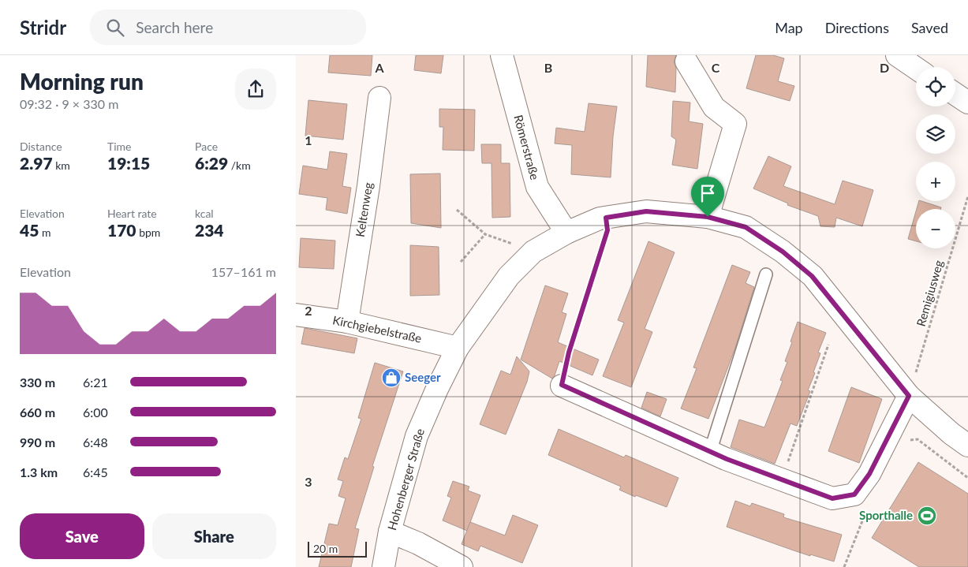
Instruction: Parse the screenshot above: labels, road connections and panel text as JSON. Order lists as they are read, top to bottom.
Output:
{
  "streets": {
    "street": [
      "Römerstraße",
      "Keltenweg",
      "Kirchgiebelstraße",
      "Hohenberger Straße"
    ],
    "path": ["Remigiusweg"]
  },
  "crossings": [
    ["Römerstraße", "Hohenberger Straße"],
    ["Keltenweg", "Kirchgiebelstraße"],
    ["Remigiusweg", "Hohenberger Straße"],
    ["Kirchgiebelstraße", "Hohenberger Straße"]
  ],
  "places": {
    "shop": ["Seeger"],
    "sports": ["Sporthalle"]
  },
  "scale_bar": "20 m",
  "page": {
    "header": "Stridr",
    "search": "Search here",
    "nav": ["Map", "Directions", "Saved"],
    "heading": ["Morning run", "09:32 · 9 × 330 m"],
    "map_buttons": ["+", "−"],
    "stats": [
      ["Distance", "2.97 km"],
      ["Time", "19:15"],
      ["Pace", "6:29 /km"],
      ["Elevation", "45 m"],
      ["Heart rate", "170 bpm"],
      ["kcal", "234"]
    ],
    "chart": ["Elevation", "157–161 m"],
    "list": [
      {
        "name": "330 m",
        "note": "6:21"
      },
      {
        "name": "660 m",
        "note": "6:00"
      },
      {
        "name": "990 m",
        "note": "6:48"
      },
      {
        "name": "1.3 km",
        "note": "6:45"
      }
    ],
    "buttons": ["Save", "Share"],
    "scale": "20 m"
  },
  "grid": {
    "columns": [
      "A",
      "B",
      "C",
      "D"
    ],
    "rows": ["1", "2", "3"]
  }
}
